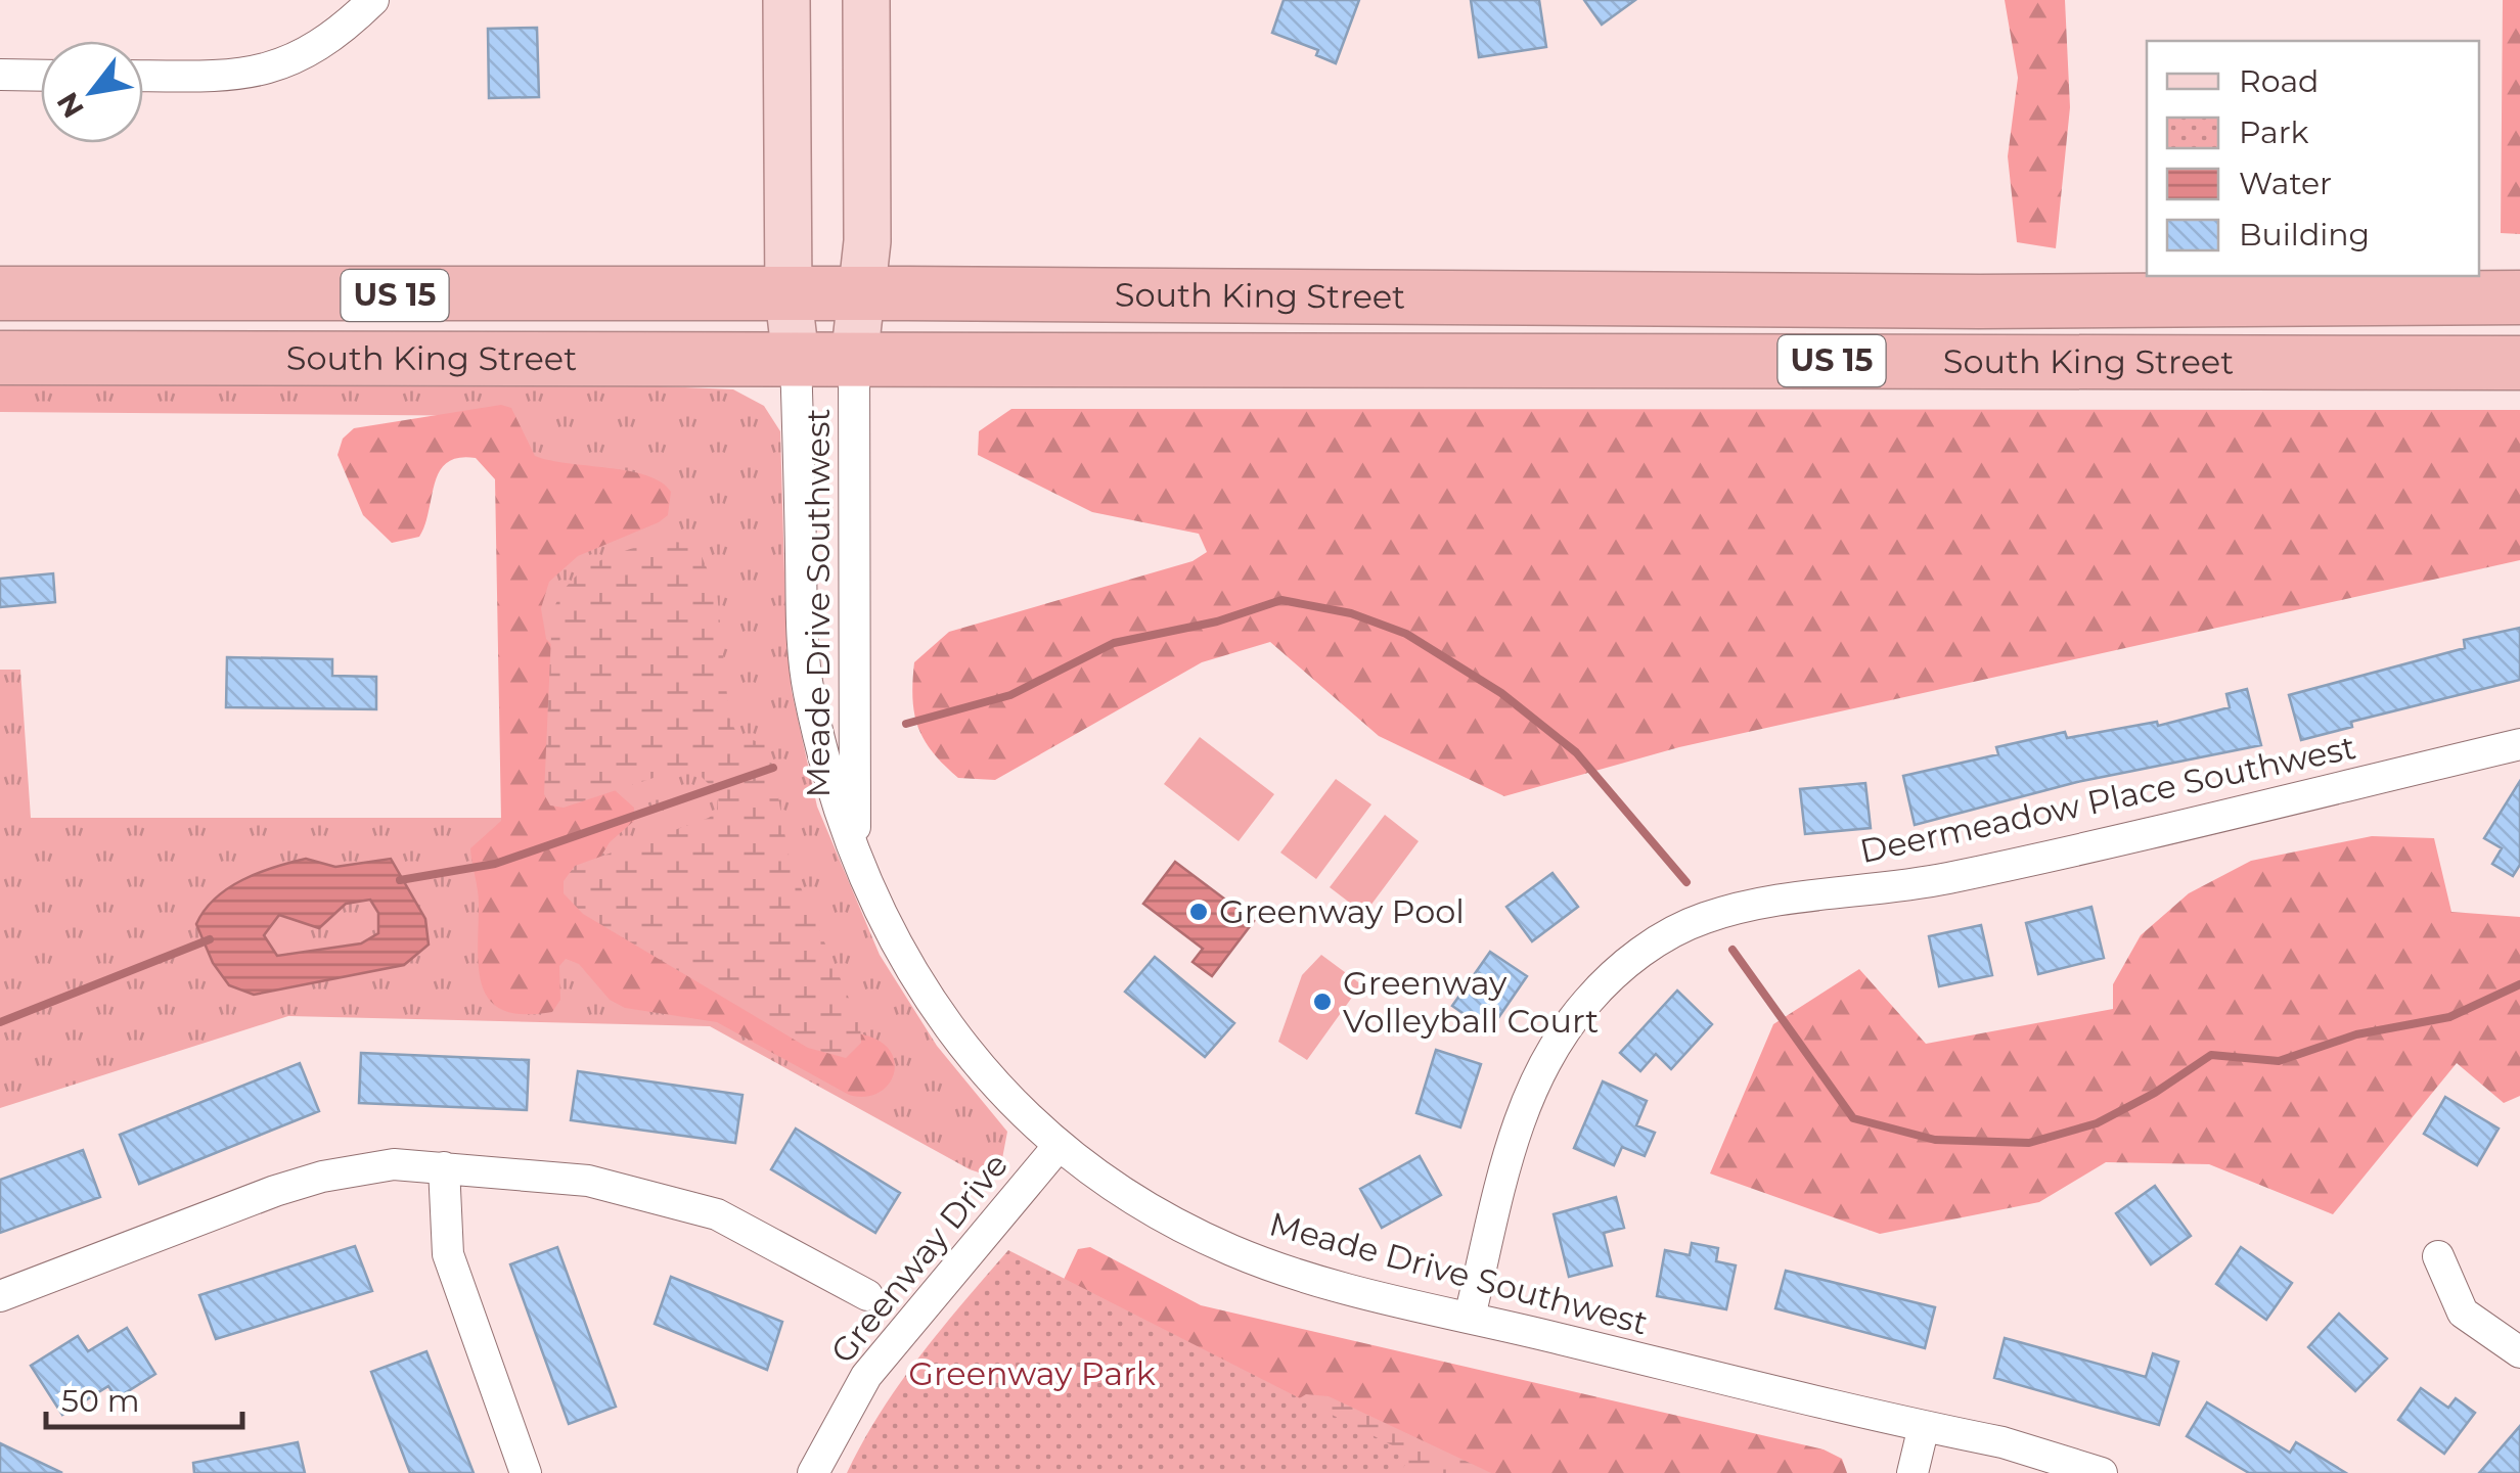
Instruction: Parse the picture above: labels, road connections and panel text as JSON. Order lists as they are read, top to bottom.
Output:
{
  "streets": {
    "highway": ["US 15", "South King Street"],
    "street": ["Meade Drive Southwest", "Deermeadow Place Southwest", "Greenway Drive"]
  },
  "crossings": [
    ["South King Street", "Meade Drive Southwest"],
    ["Meade Drive Southwest", "Deermeadow Place Southwest"],
    ["Meade Drive Southwest", "Greenway Drive"]
  ],
  "parks": ["Greenway Park"],
  "places": ["Greenway Pool", "Greenway Volleyball Court"],
  "legend": [
    "Road",
    "Park",
    "Water",
    "Building"
  ],
  "scale_bar": "50 m",
  "north": "bottom left"
}
